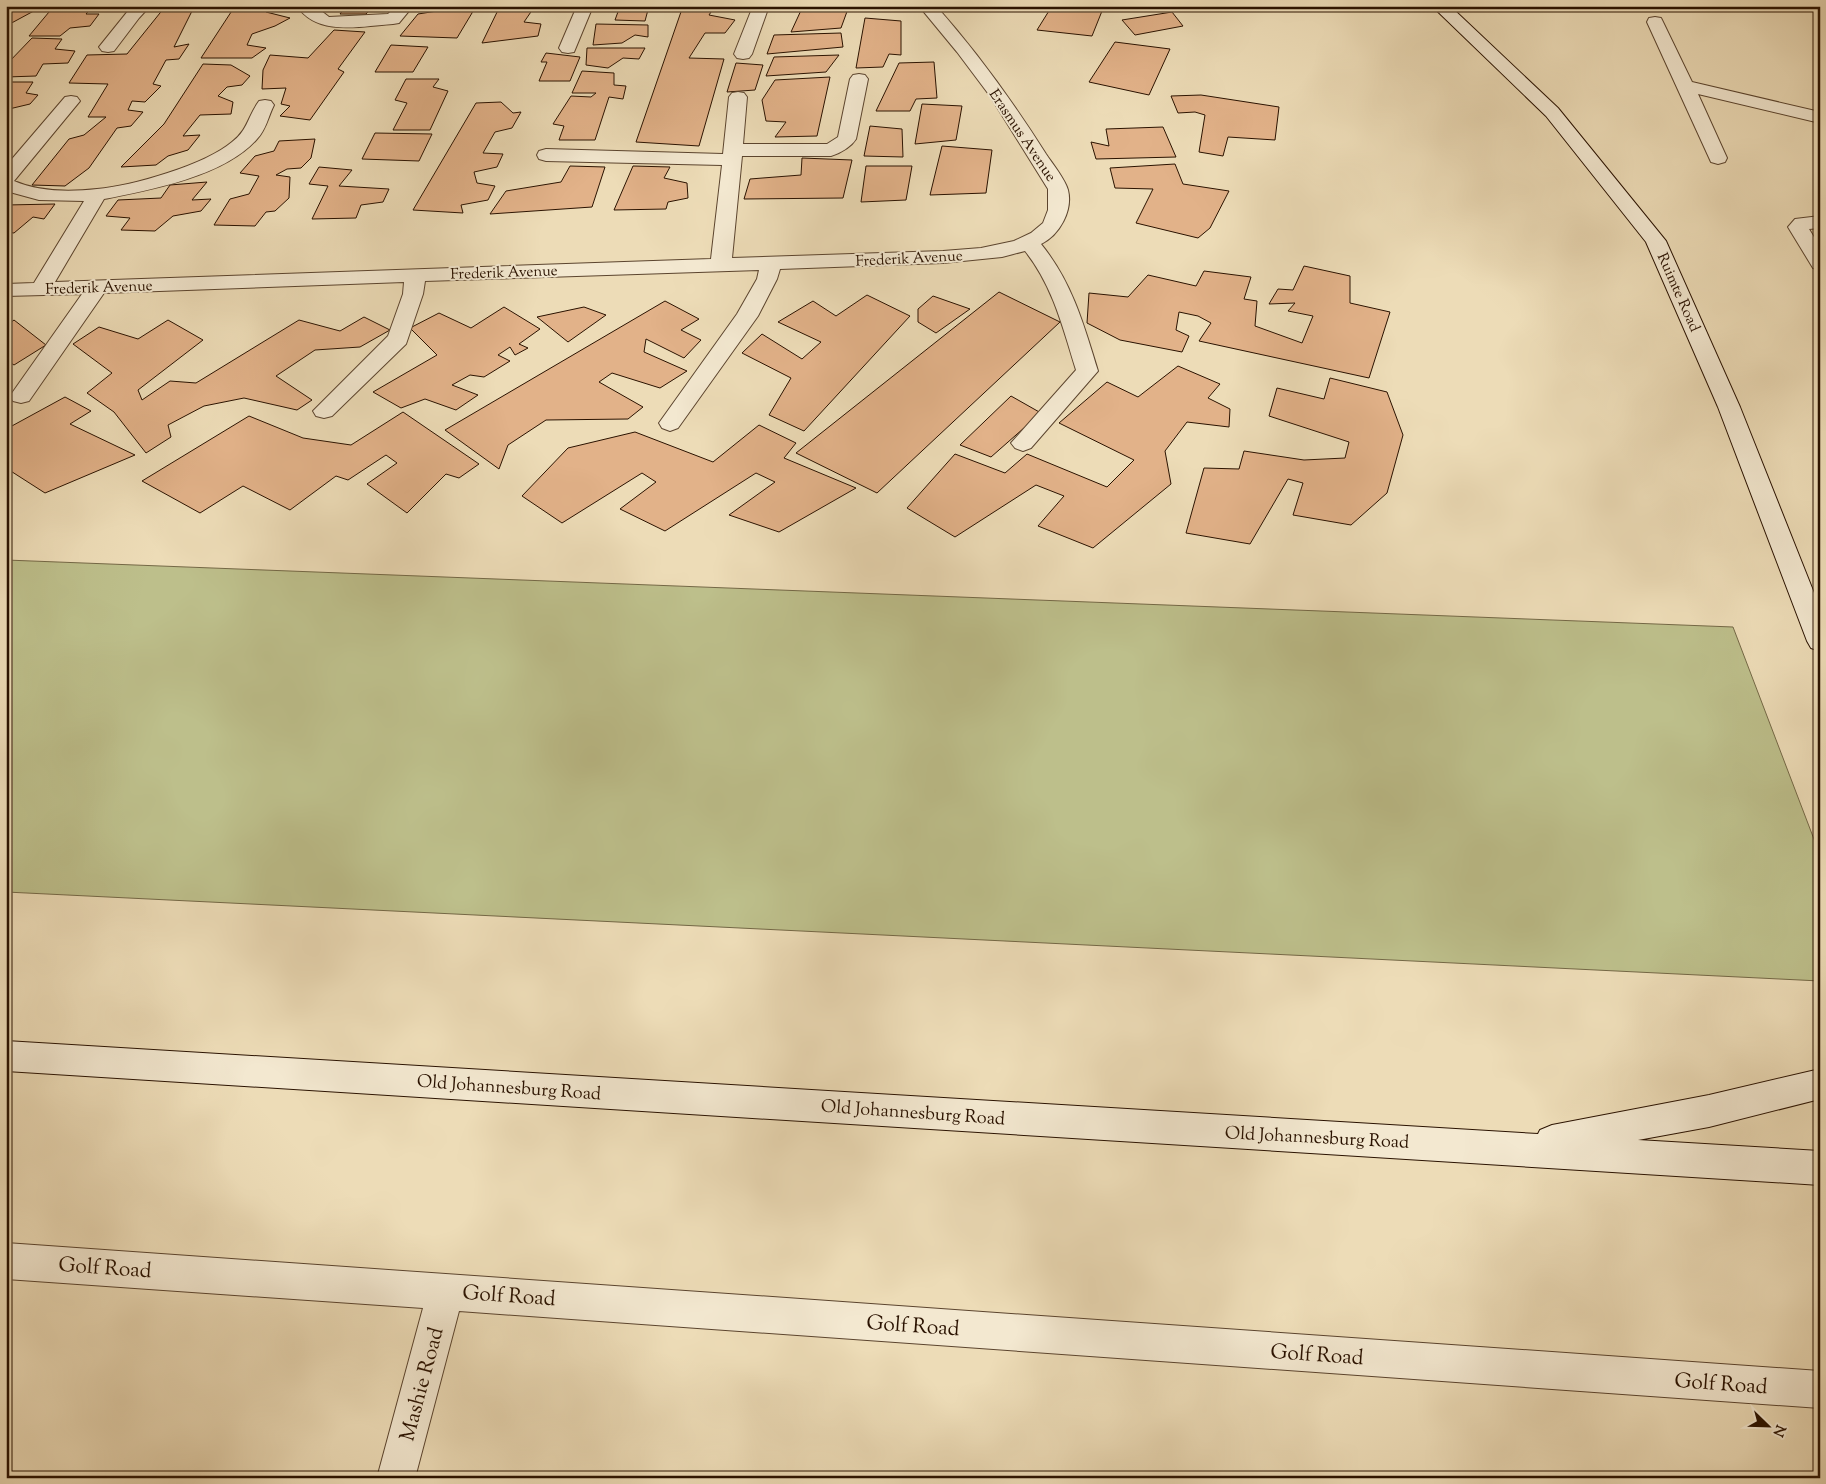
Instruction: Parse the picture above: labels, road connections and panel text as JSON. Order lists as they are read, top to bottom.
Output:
{
  "streets": {
    "street": [
      "Erasmus Avenue",
      "Frederik Avenue",
      "Ruimte Road",
      "Old Johannesburg Road",
      "Golf Road",
      "Mashie Road"
    ]
  },
  "crossings": [
    ["Erasmus Avenue", "Frederik Avenue"],
    ["Golf Road", "Mashie Road"]
  ],
  "north": "bottom right"
}
